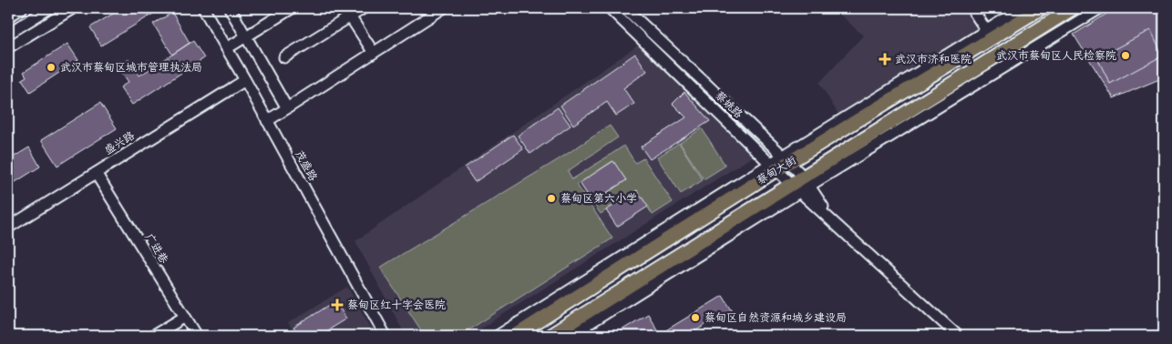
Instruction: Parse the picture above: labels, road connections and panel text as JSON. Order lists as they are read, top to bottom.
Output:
{
  "streets": {
    "main road": ["蔡甸大街"],
    "street": [
      "蔡姚路",
      "盛兴路",
      "茂盛路",
      "广进巷"
    ]
  },
  "crossings": [
    ["蔡姚路", "蔡甸大街"],
    ["盛兴路", "茂盛路"],
    ["盛兴路", "广进巷"]
  ],
  "places": {
    "other": [
      "武汉市蔡甸区人民检察院",
      "武汉市蔡甸区城市管理执法局",
      "蔡甸区第六小学",
      "蔡甸区自然资源和城乡建设局"
    ],
    "health": ["武汉市济和医院", "蔡甸区红十字会医院"]
  }
}
